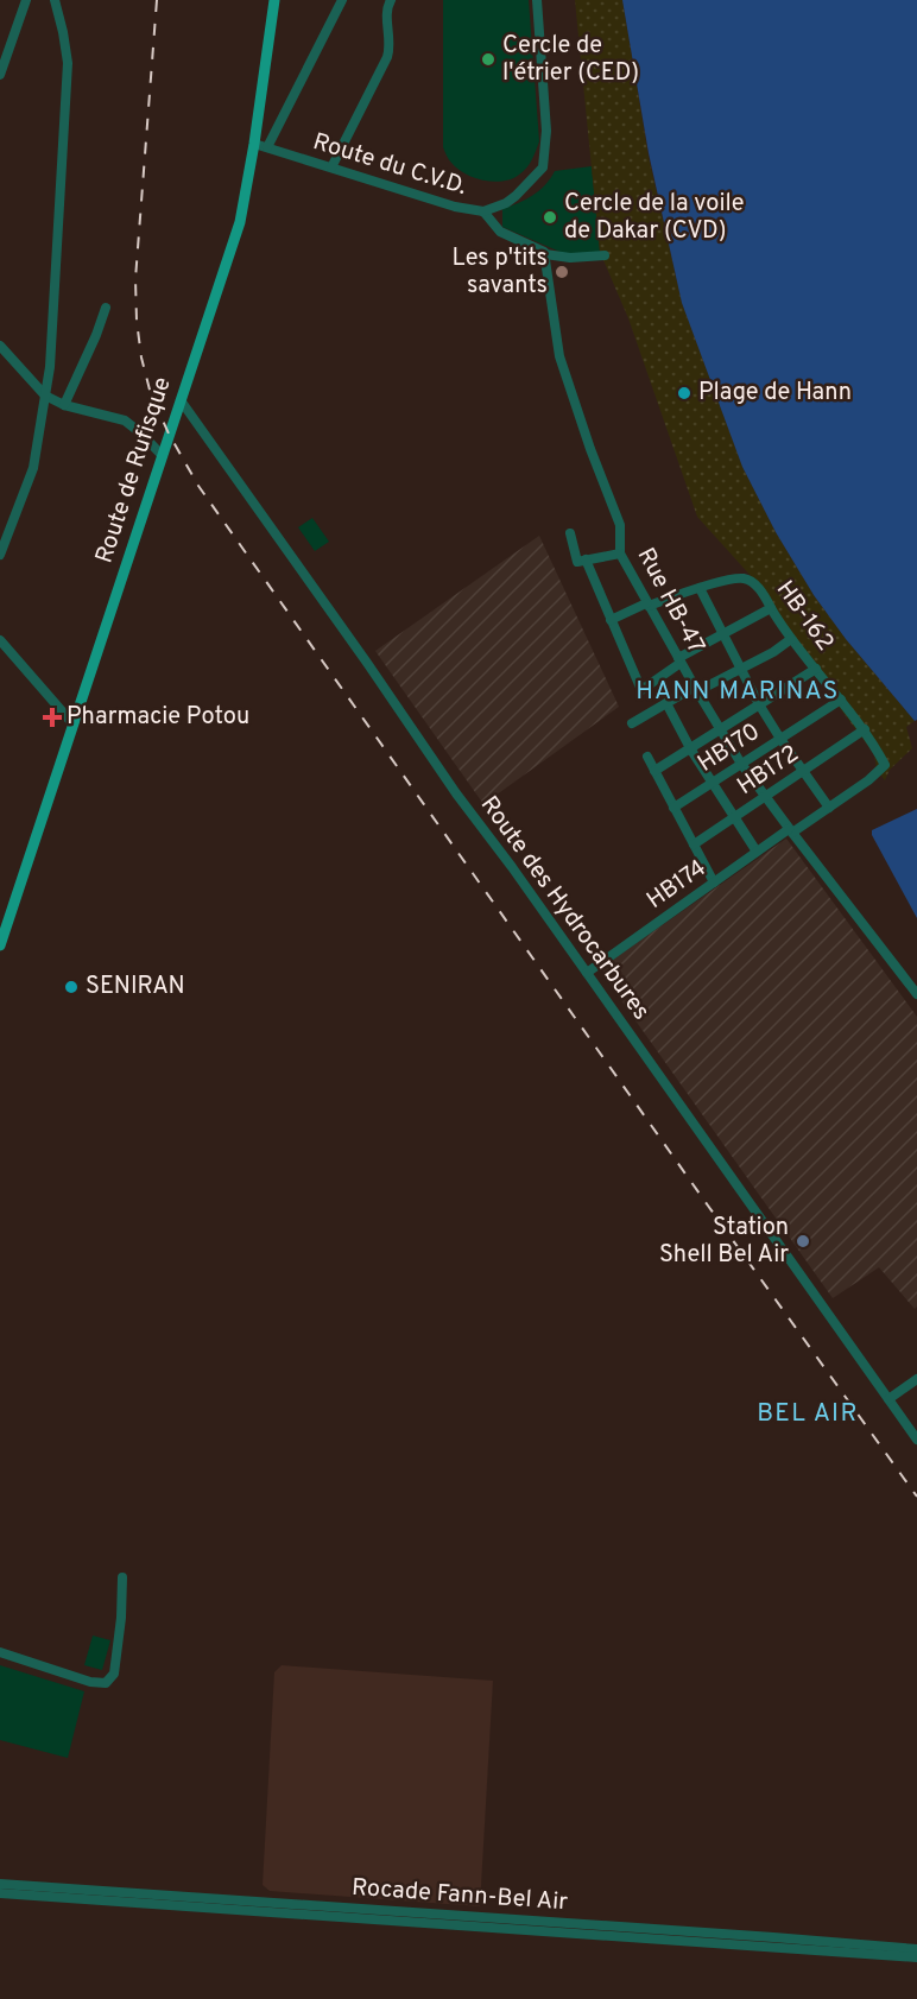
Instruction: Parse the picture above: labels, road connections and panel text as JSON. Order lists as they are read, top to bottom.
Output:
{
  "streets": {
    "main road": ["Route de Rufisque"],
    "street": [
      "Route du C.V.D.",
      "Rue HB-47",
      "HB-162",
      "HB170",
      "HB172",
      "HB174",
      "Route des Hydrocarbures",
      "Rocade Fann-Bel Air"
    ]
  },
  "crossings": [
    ["Route du C.V.D.", "Route de Rufisque"],
    ["Route du C.V.D.", "Rue HB-47"],
    ["Route de Rufisque", "Route des Hydrocarbures"],
    ["Rue HB-47", "HB-162"],
    ["Rue HB-47", "HB170"],
    ["Rue HB-47", "HB172"],
    ["Rue HB-47", "HB174"],
    ["HB-162", "HB170"],
    ["HB-162", "HB172"],
    ["HB-162", "HB174"],
    ["HB174", "Route des Hydrocarbures"]
  ],
  "districts": ["HANN MARINAS", "BEL AIR"],
  "places": {
    "other": [
      "Cercle de l'étrier (CED)",
      "Cercle de la voile de Dakar (CVD)",
      "Les p'tits savants",
      "Plage de Hann",
      "SENIRAN",
      "Station Shell Bel Air"
    ],
    "health": ["Pharmacie Potou"]
  }
}
